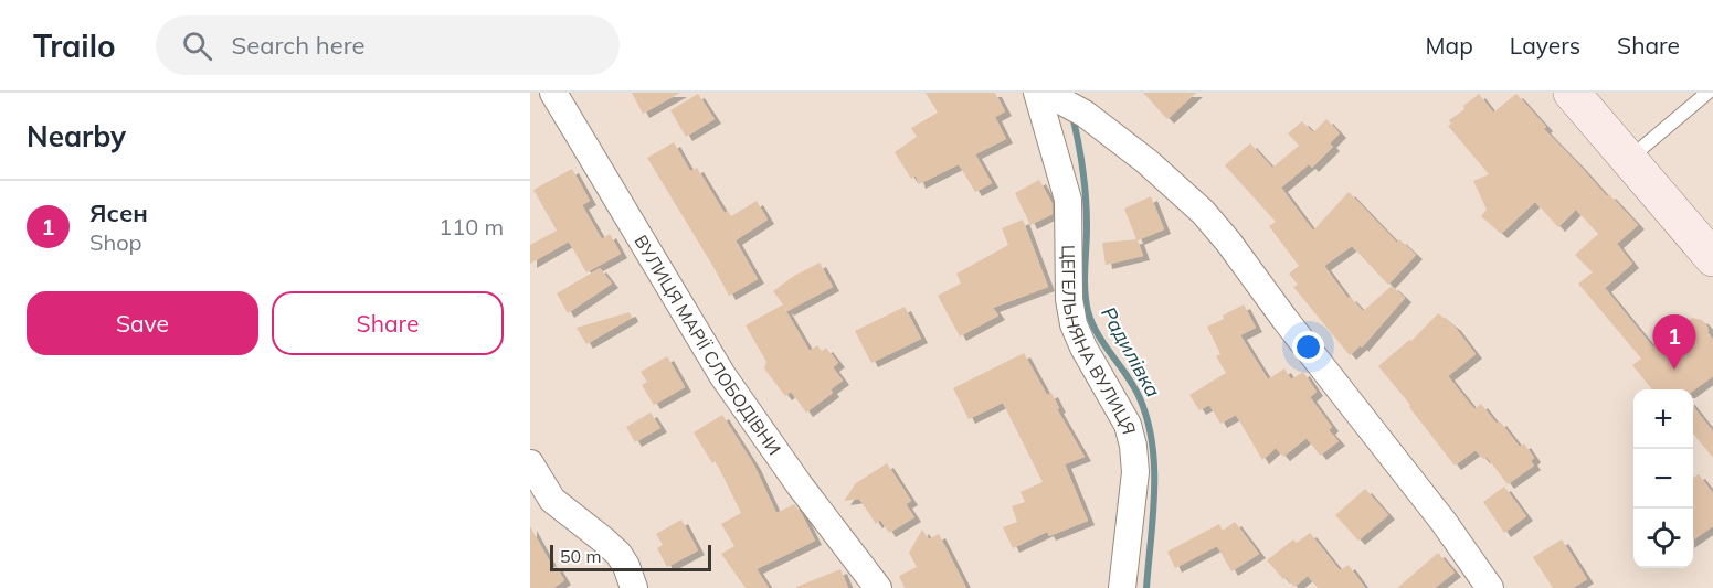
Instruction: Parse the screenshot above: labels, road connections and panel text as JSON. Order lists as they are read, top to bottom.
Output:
{
  "streets": {
    "street": ["ЦЕГЕЛЬНЯНА ВУЛИЦЯ", "ВУЛИЦЯ МАРІЇ СЛОБОДІВНИ"]
  },
  "water": ["Радилівка"],
  "scale_bar": "50 m",
  "page": {
    "header": "Trailo",
    "search": "Search here",
    "nav": ["Map", "Layers", "Share"],
    "heading": "Nearby",
    "list": [
      {
        "mark": "1",
        "name": "Ясен",
        "note": "Shop",
        "value": "110 m"
      }
    ],
    "buttons": ["Save", "Share"],
    "pins": "1",
    "map_buttons": ["+", "−"],
    "scale": "50 m"
  }
}
